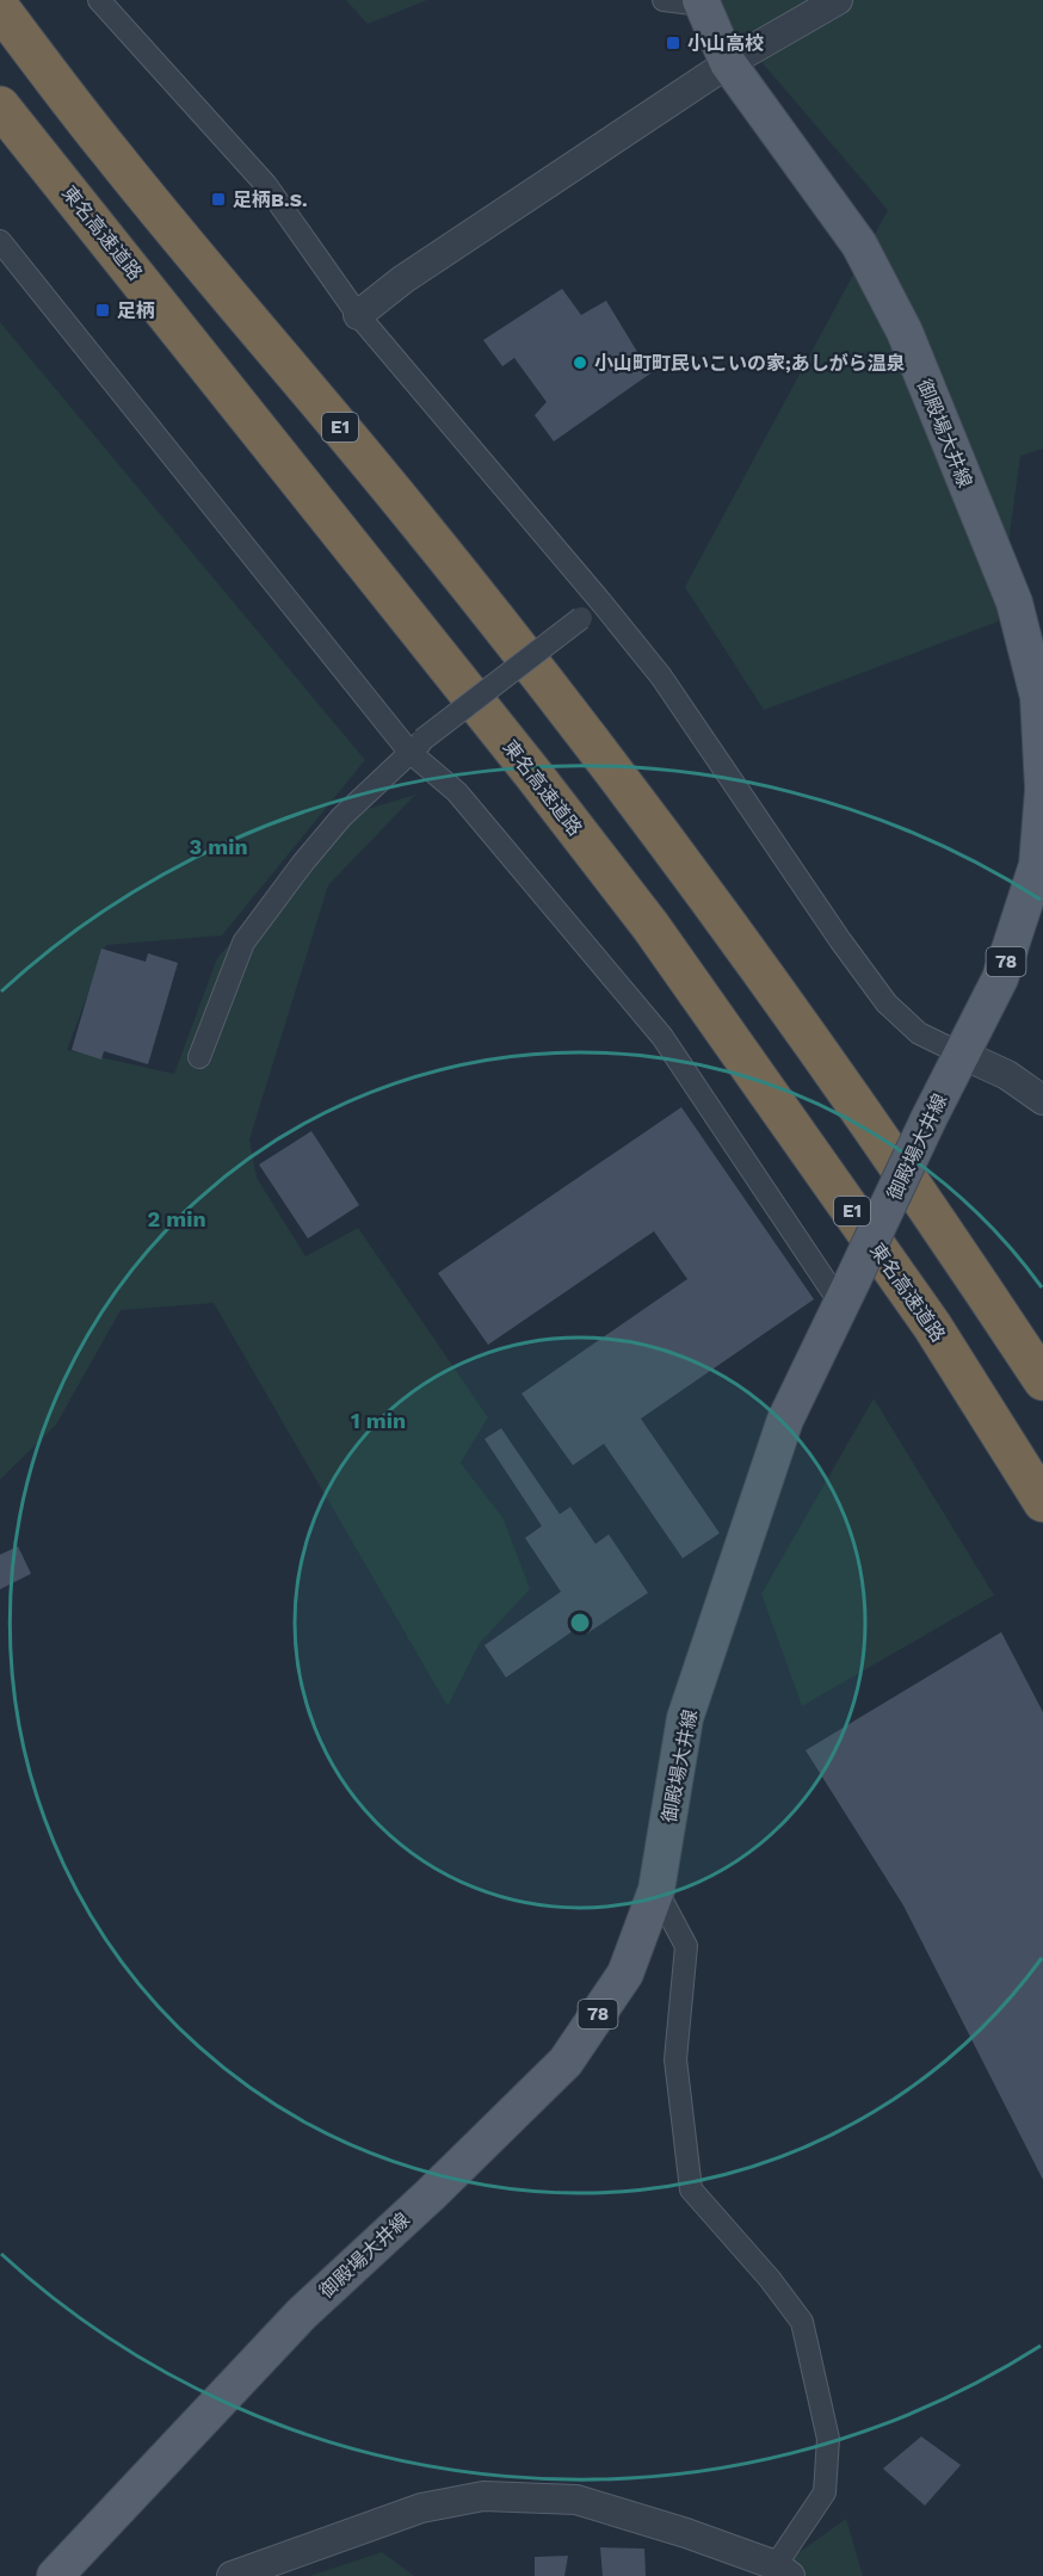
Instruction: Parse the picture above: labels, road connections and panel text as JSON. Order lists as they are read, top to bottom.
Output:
{
  "streets": {
    "highway": ["東名高速道路", "E1"],
    "main road": ["御殿場大井線", "78"]
  },
  "places": {
    "transit": ["小山高校", "足柄B.S.", "足柄"],
    "other": ["小山町町民いこいの家;あしがら温泉"]
  },
  "rings": ["3 min", "2 min", "1 min"]
}
